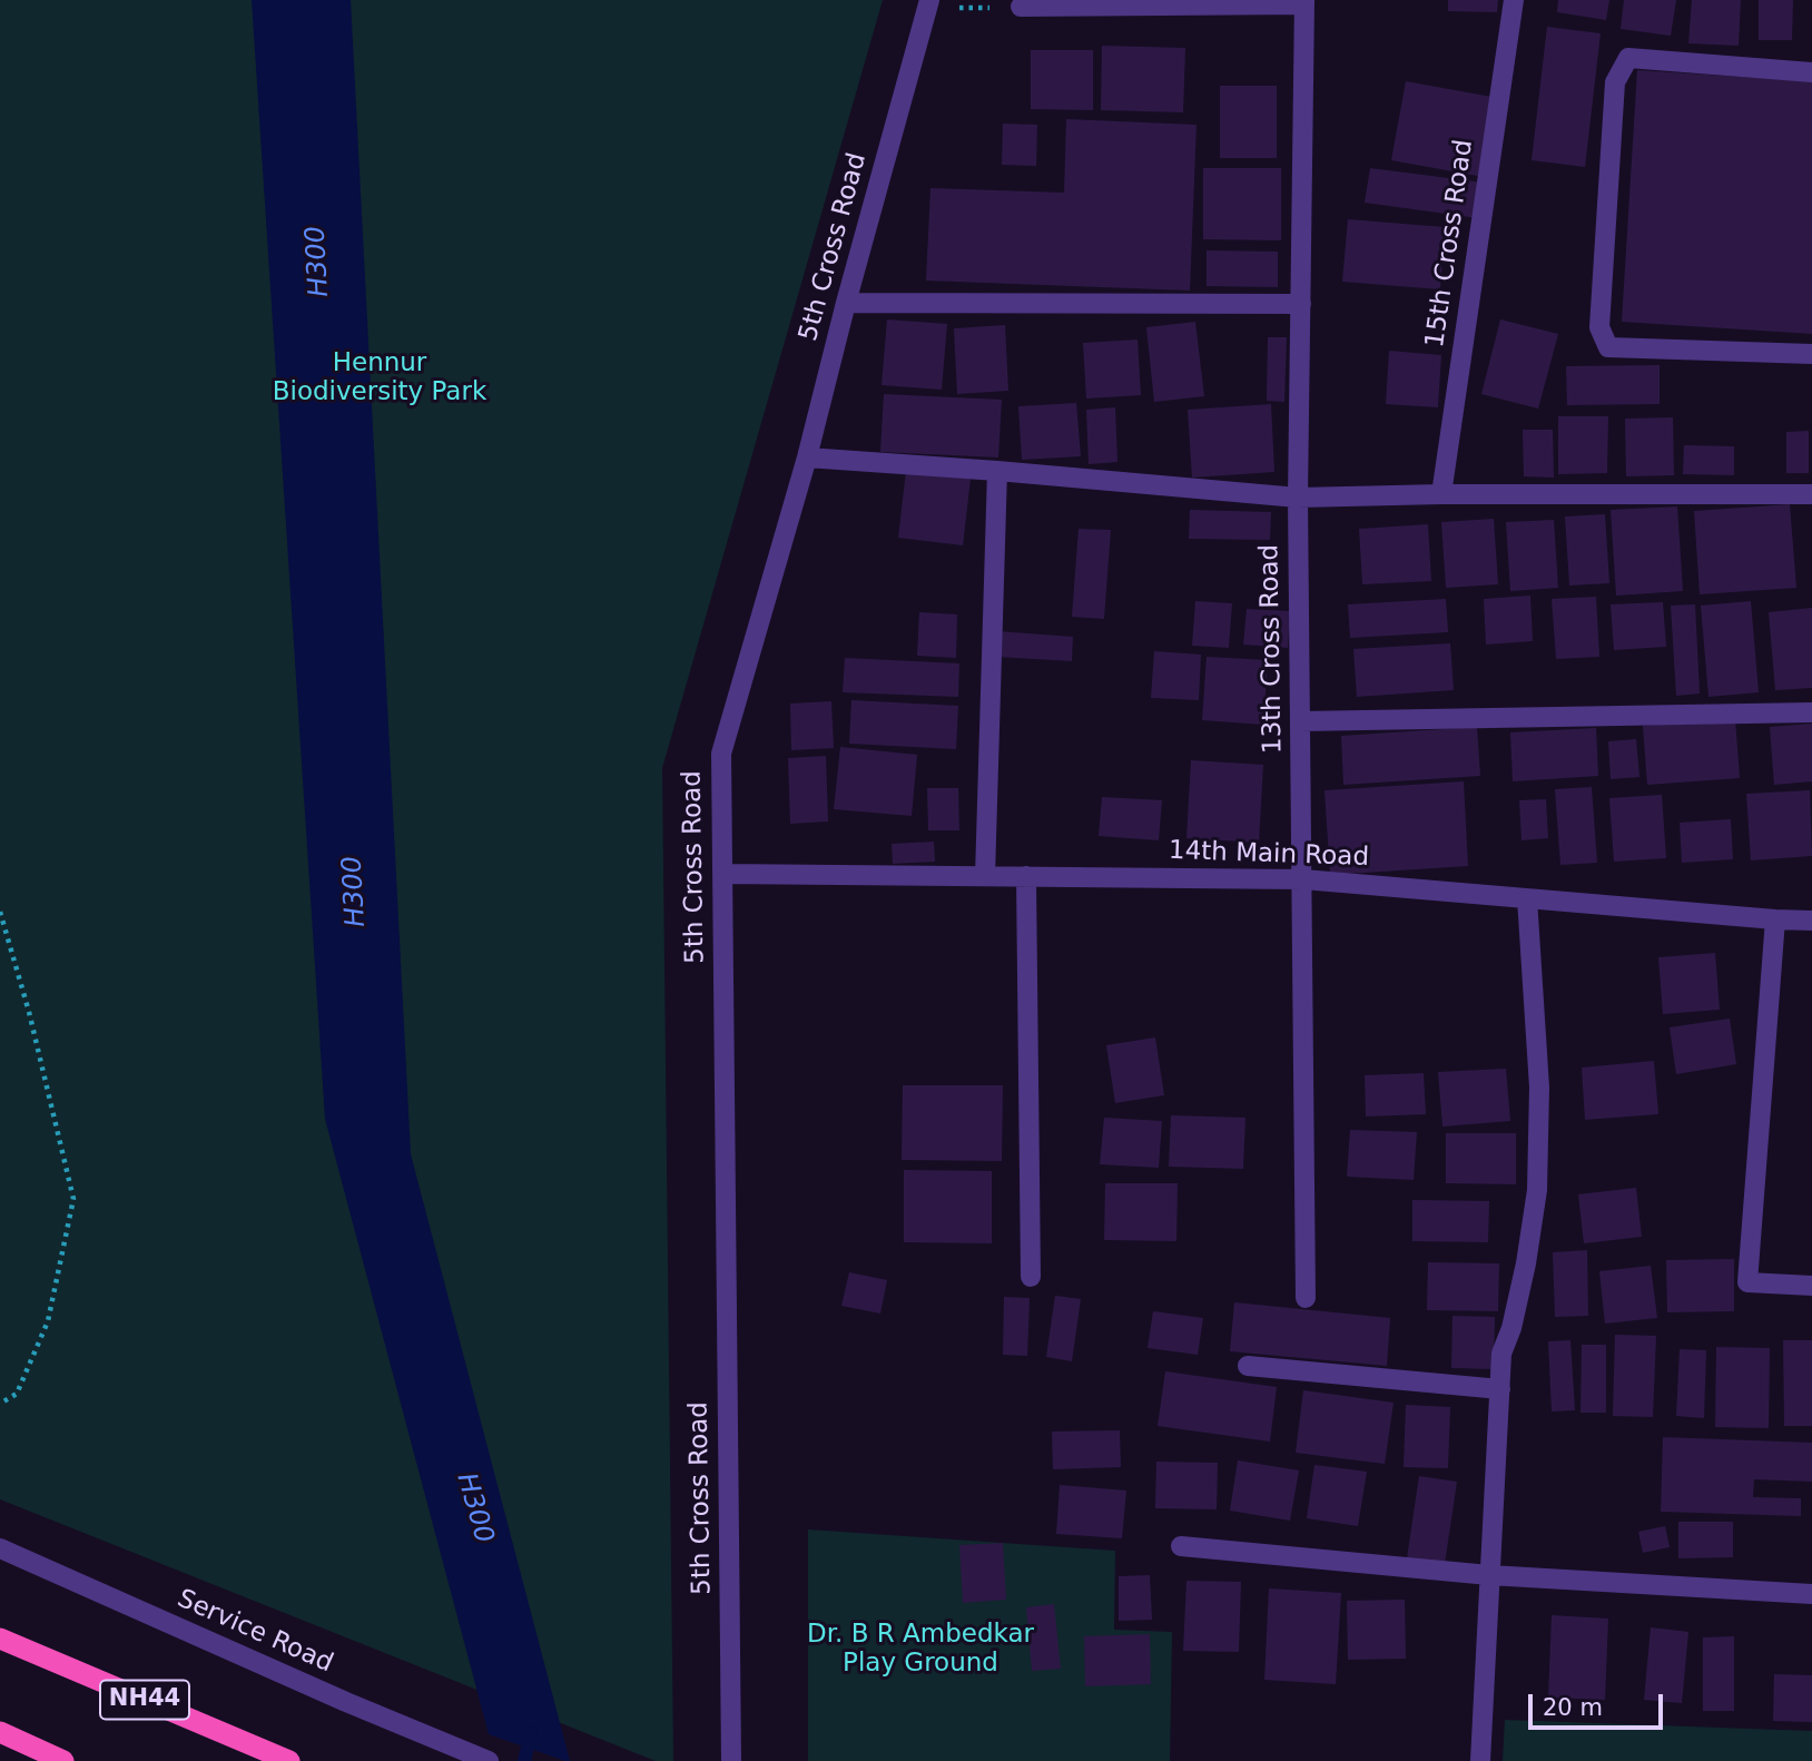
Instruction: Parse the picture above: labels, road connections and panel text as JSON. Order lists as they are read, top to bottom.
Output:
{
  "streets": {
    "highway": ["NH44"],
    "street": [
      "15th Cross Road",
      "5th Cross Road",
      "13th Cross Road",
      "14th Main Road",
      "Service Road"
    ]
  },
  "crossings": [
    ["5th Cross Road", "14th Main Road"],
    ["13th Cross Road", "14th Main Road"]
  ],
  "water": ["H300"],
  "parks": ["Hennur Biodiversity Park", "Dr. B R Ambedkar Play Ground"],
  "scale_bar": "20 m"
}
